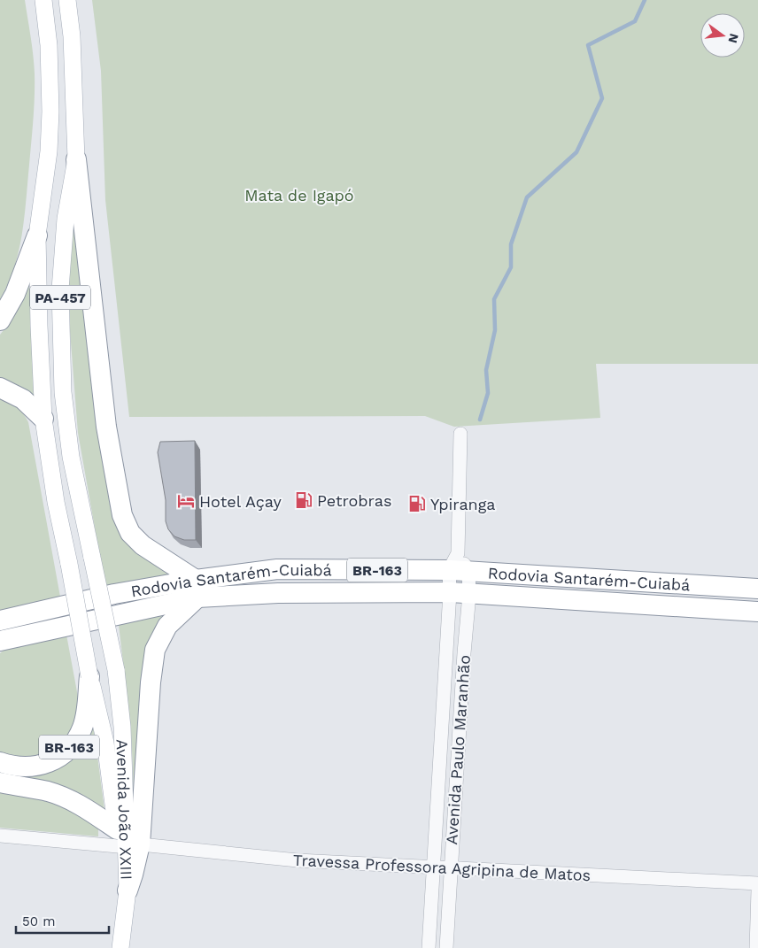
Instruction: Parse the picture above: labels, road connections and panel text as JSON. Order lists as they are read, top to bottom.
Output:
{
  "streets": {
    "highway": ["BR-163", "Rodovia Santarém-Cuiabá"],
    "main road": ["PA-457", "Avenida João XXIII"],
    "street": ["Avenida Paulo Maranhão", "Travessa Professora Agripina de Matos"]
  },
  "crossings": [
    ["PA-457", "BR-163"],
    ["PA-457", "Avenida João XXIII"],
    ["Rodovia Santarém-Cuiabá", "Avenida Paulo Maranhão"],
    ["Avenida Paulo Maranhão", "Travessa Professora Agripina de Matos"],
    ["Avenida João XXIII", "Travessa Professora Agripina de Matos"]
  ],
  "parks": ["Mata de Igapó"],
  "places": {
    "fuel station": ["Petrobras", "Ypiranga"],
    "hotel": ["Hotel Açay"]
  },
  "scale_bar": "50 m",
  "north": "right"
}
